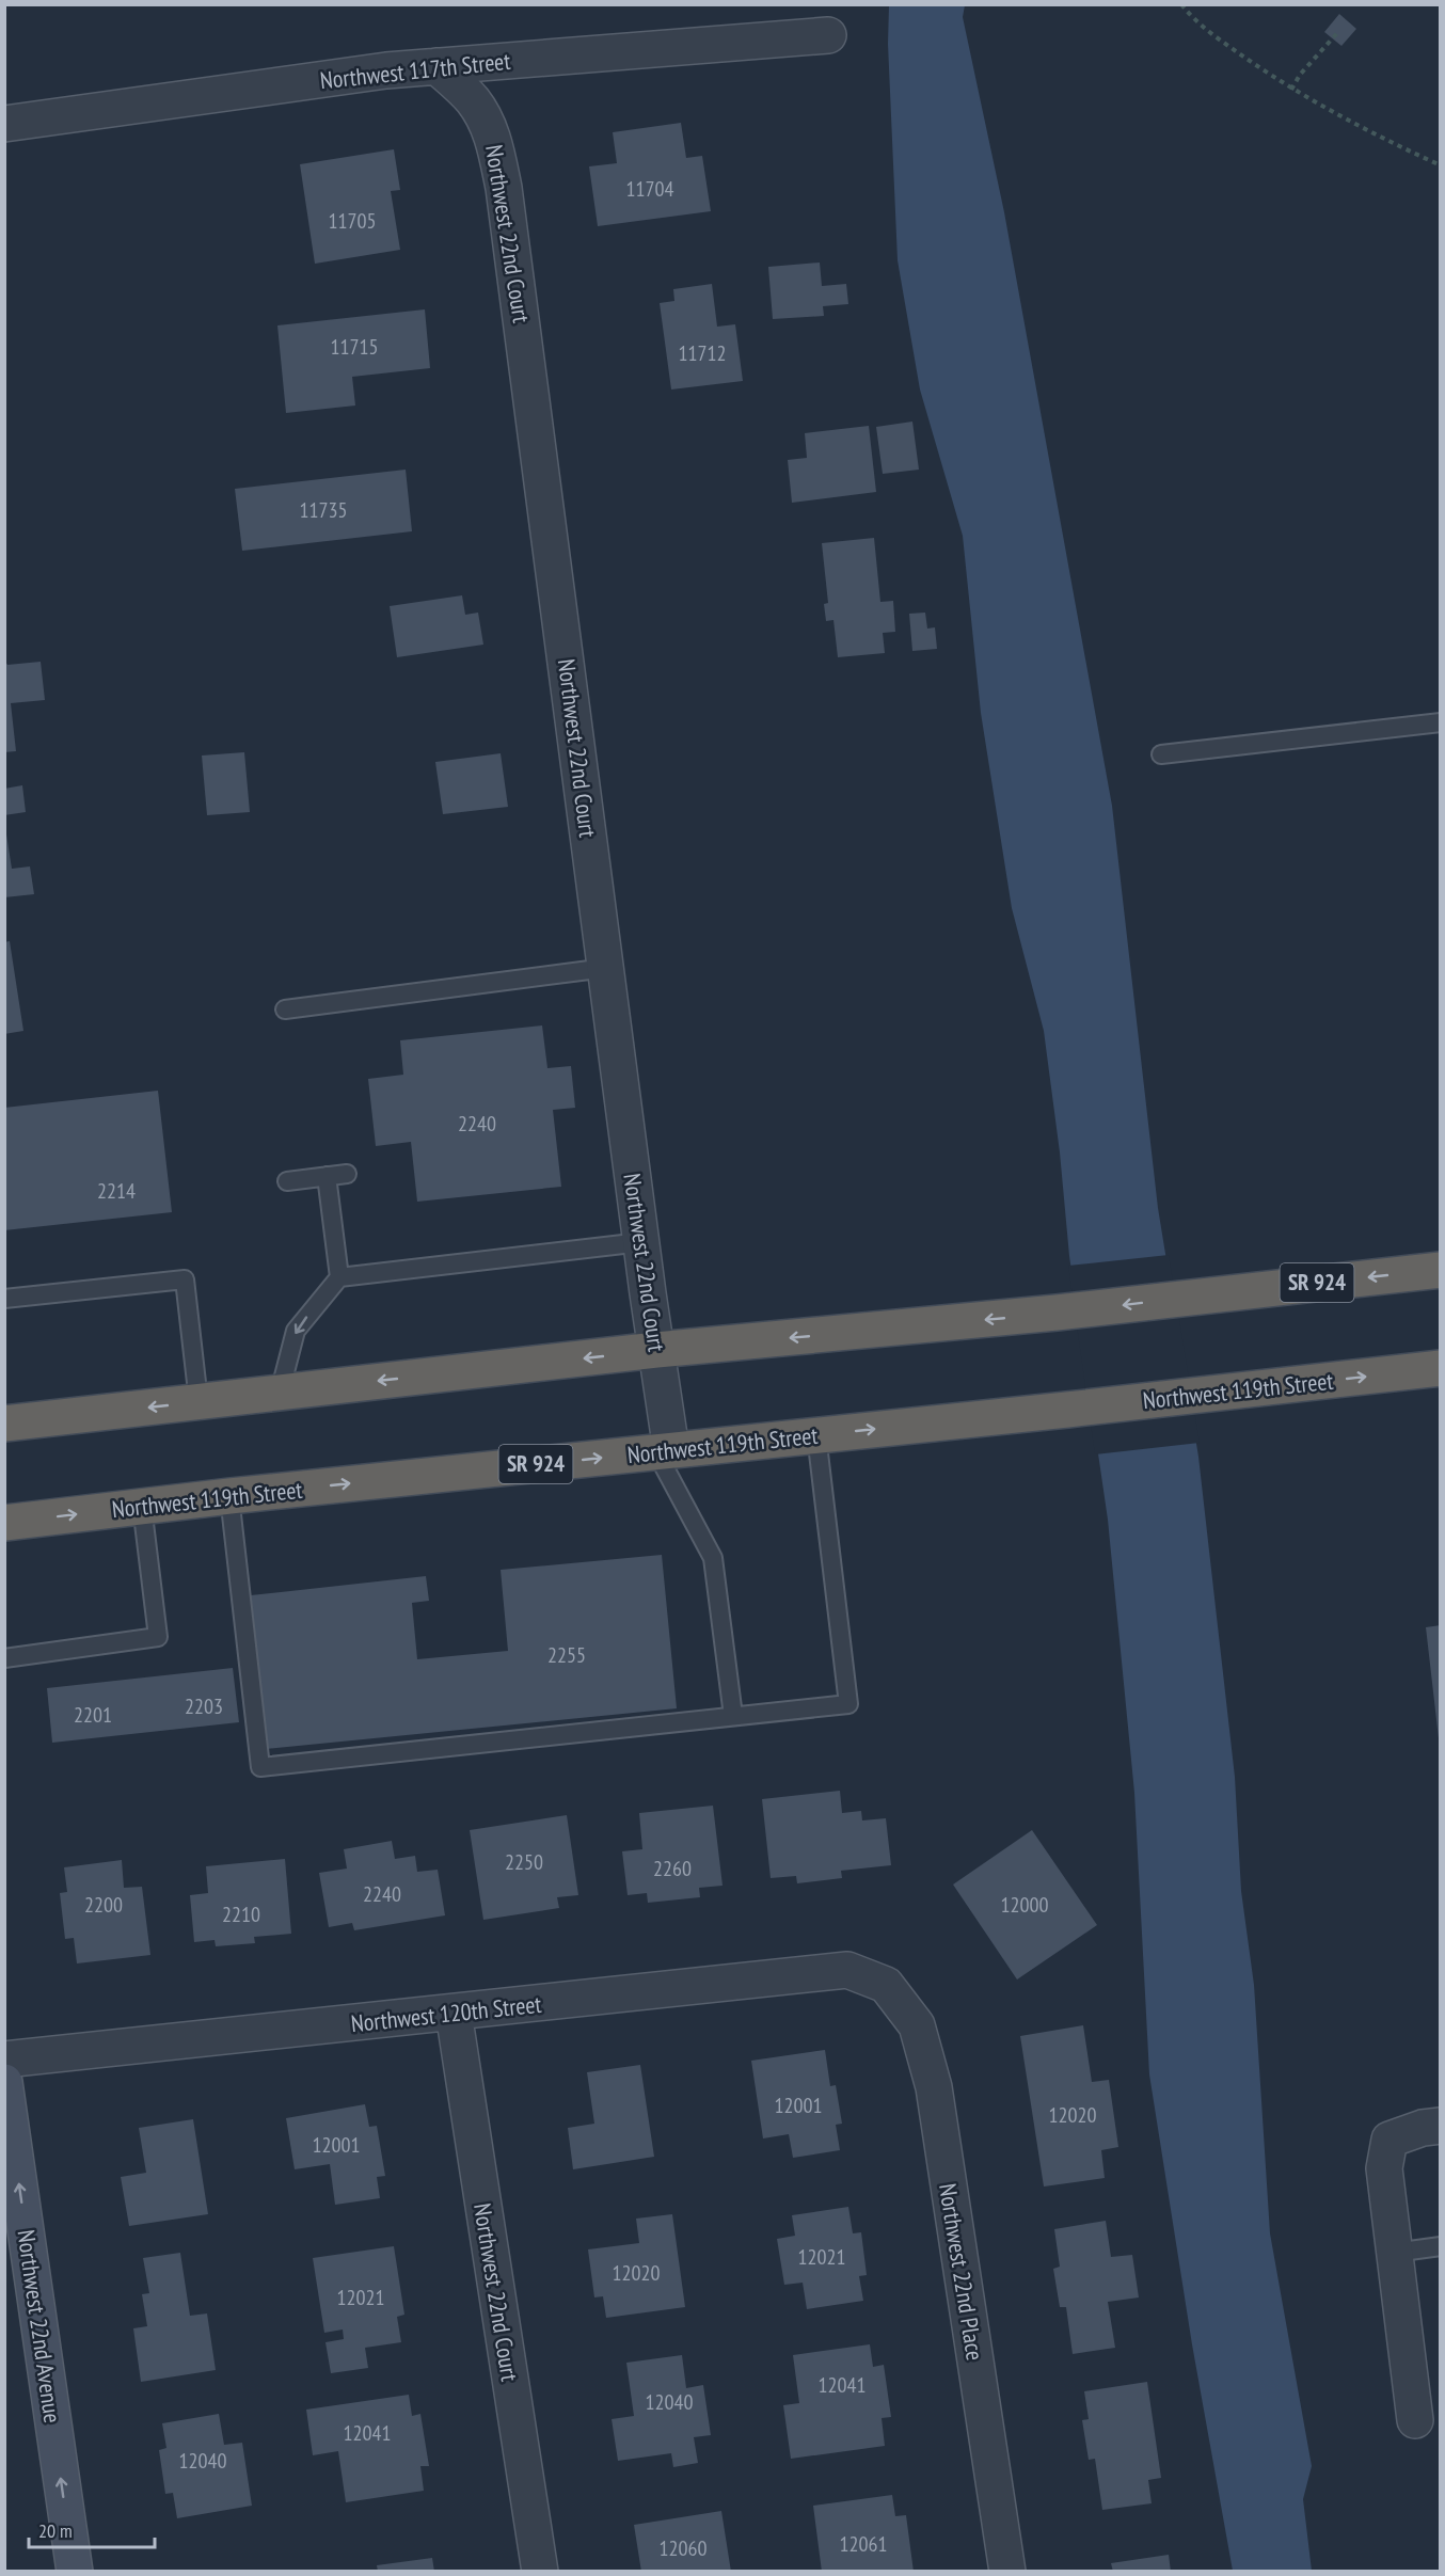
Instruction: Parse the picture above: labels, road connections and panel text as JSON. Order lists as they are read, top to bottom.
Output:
{
  "streets": {
    "highway": ["SR 924", "Northwest 119th Street"],
    "main road": ["Northwest 22nd Avenue"],
    "street": [
      "Northwest 117th Street",
      "Northwest 22nd Court",
      "Northwest 120th Street",
      "Northwest 22nd Place"
    ]
  },
  "crossings": [
    ["Northwest 117th Street", "Northwest 22nd Court"],
    ["Northwest 22nd Court", "SR 924"],
    ["Northwest 22nd Court", "Northwest 119th Street"],
    ["Northwest 22nd Court", "Northwest 120th Street"],
    ["Northwest 120th Street", "Northwest 22nd Place"]
  ],
  "one_way": ["Northwest 22nd Avenue"],
  "house_numbers": [
    "11704",
    "11705",
    "11715",
    "11712",
    "11735",
    "2240",
    "2214",
    "2255",
    "2203",
    "2201",
    "2250",
    "2260",
    "2240",
    "2200",
    "12000",
    "2210",
    "12001",
    "12020",
    "12001",
    "12021",
    "12020",
    "12021",
    "12041",
    "12040",
    "12041",
    "12040",
    "12061",
    "12060"
  ],
  "scale_bar": "20 m"
}
